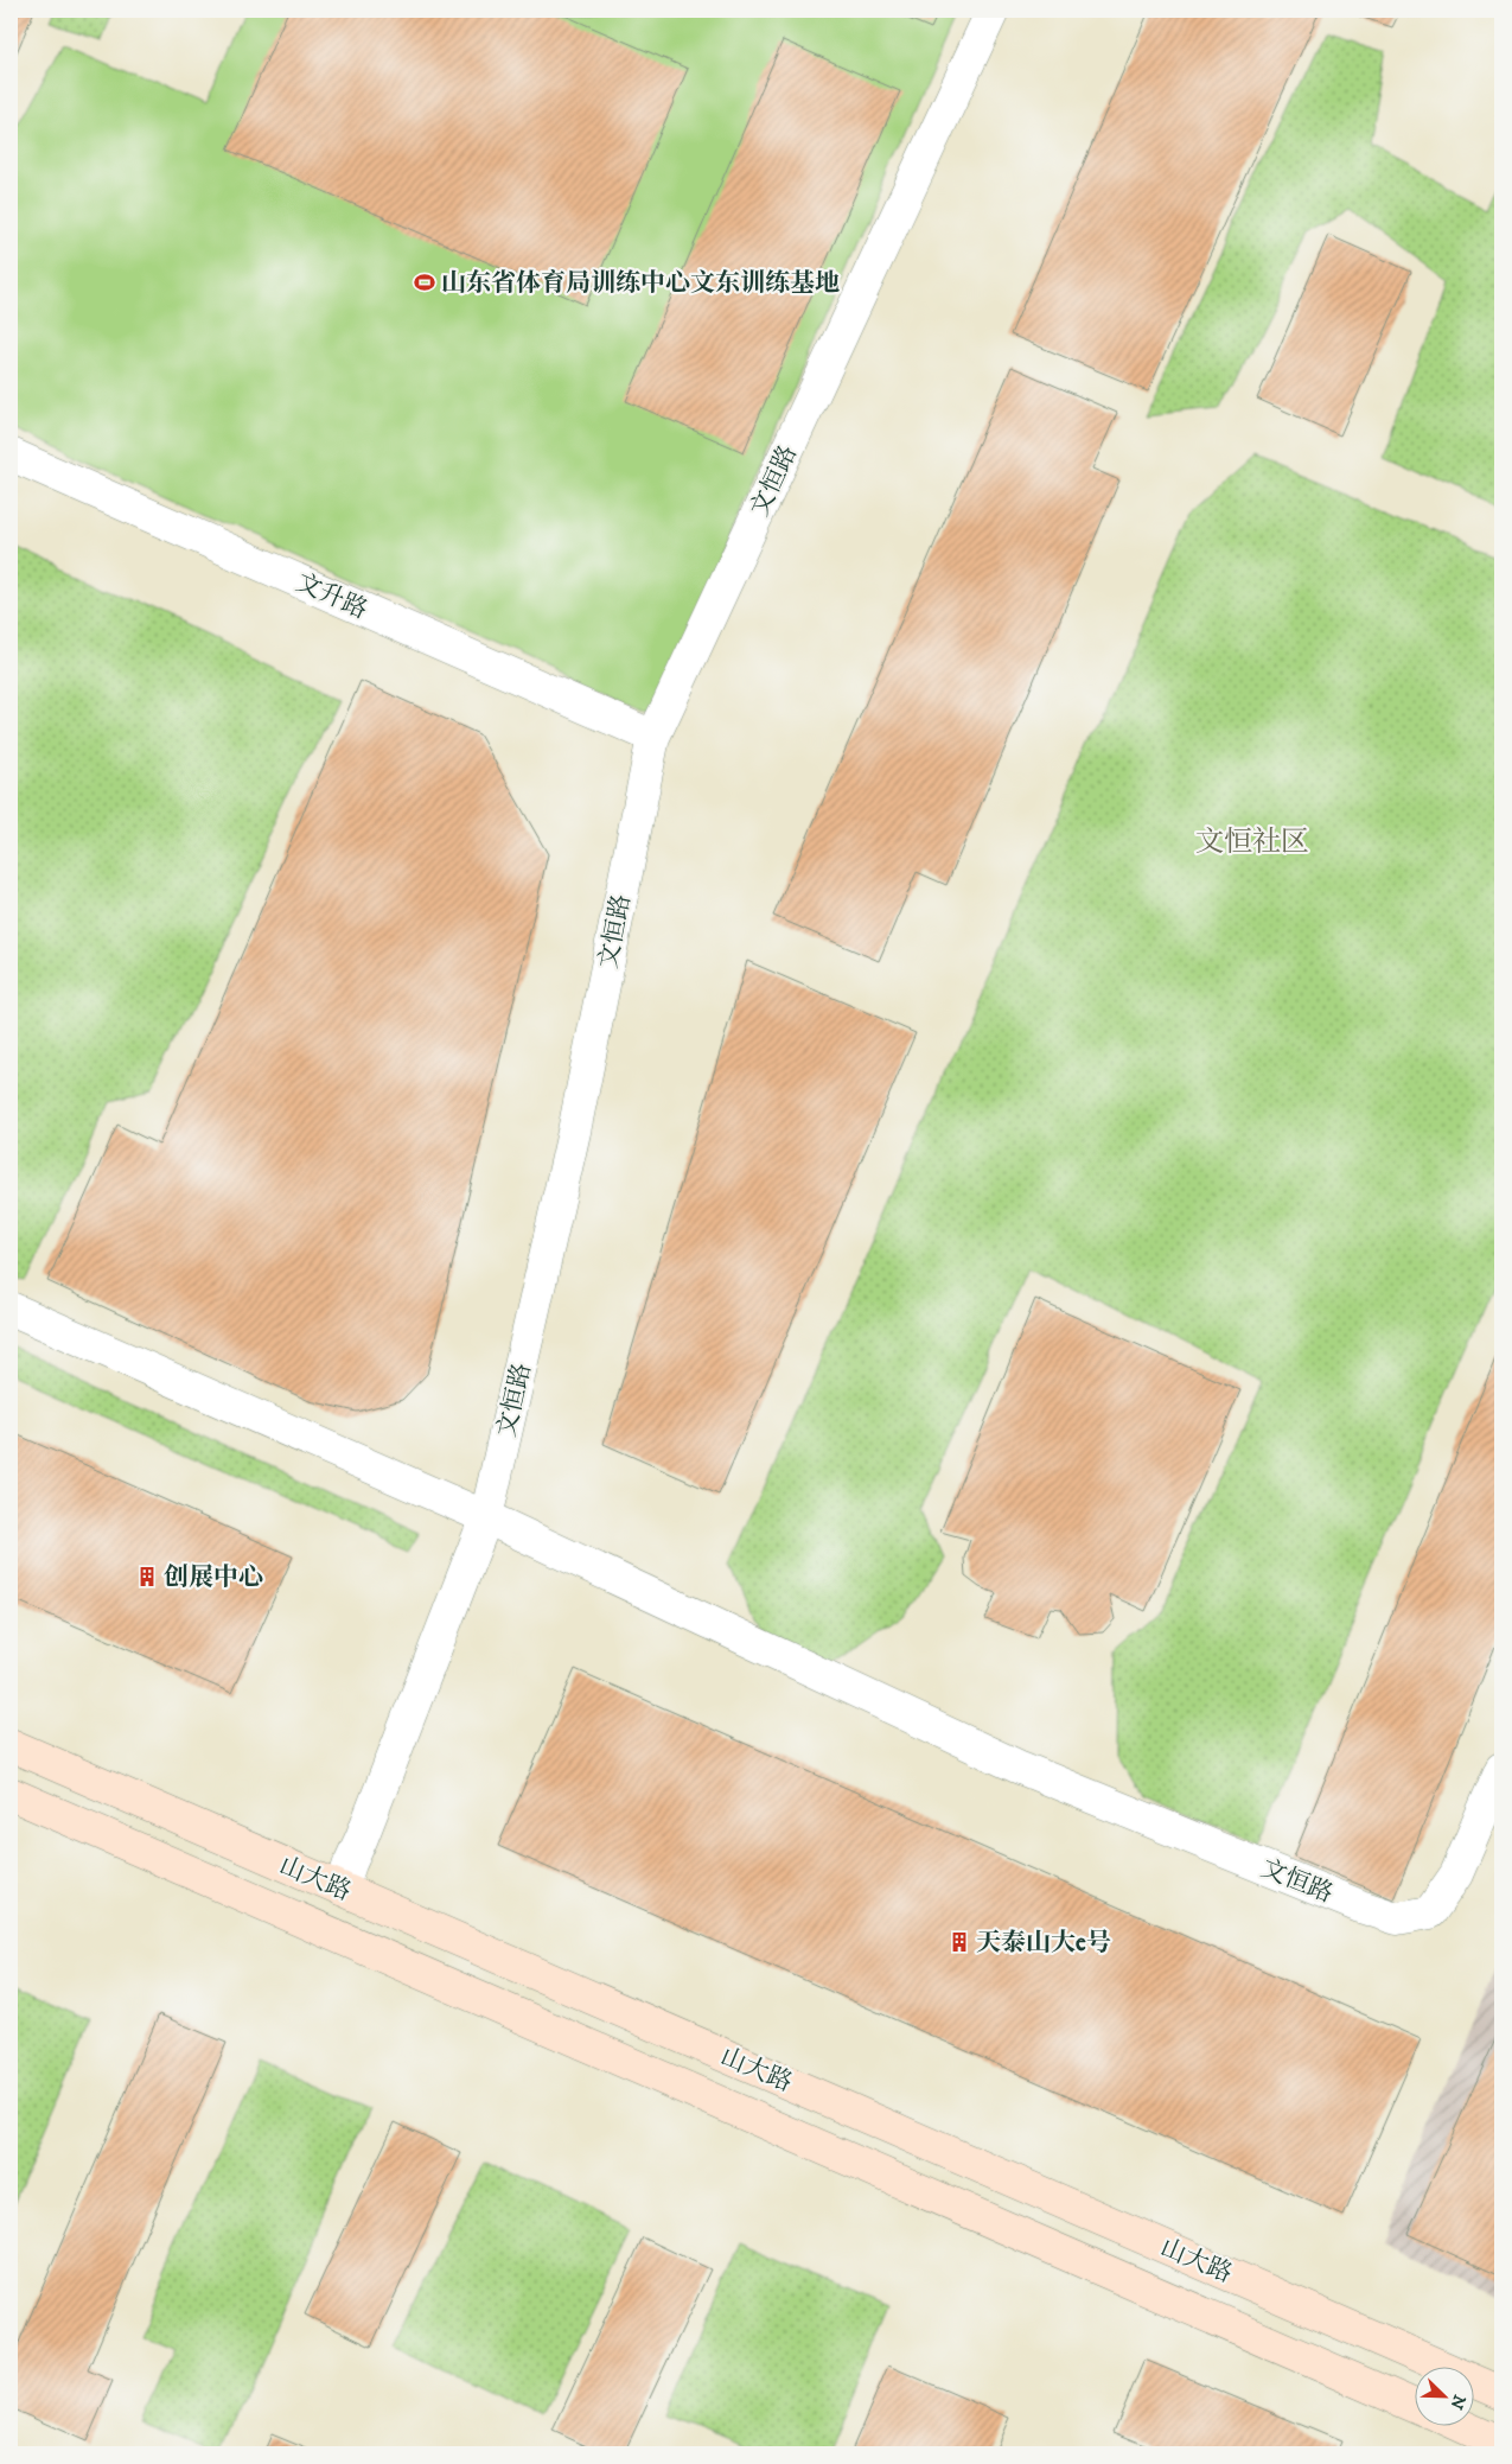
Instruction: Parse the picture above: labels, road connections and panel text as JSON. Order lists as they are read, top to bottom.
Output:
{
  "streets": {
    "main road": ["山大路"],
    "street": ["文恒路", "文升路"]
  },
  "crossings": [
    ["文恒路", "文升路"],
    ["文恒路", "山大路"]
  ],
  "districts": ["文恒社区"],
  "places": {
    "sports": ["山东省体育局训练中心文东训练基地"],
    "building": ["创展中心", "天泰山大e号"]
  },
  "north": "bottom right"
}
